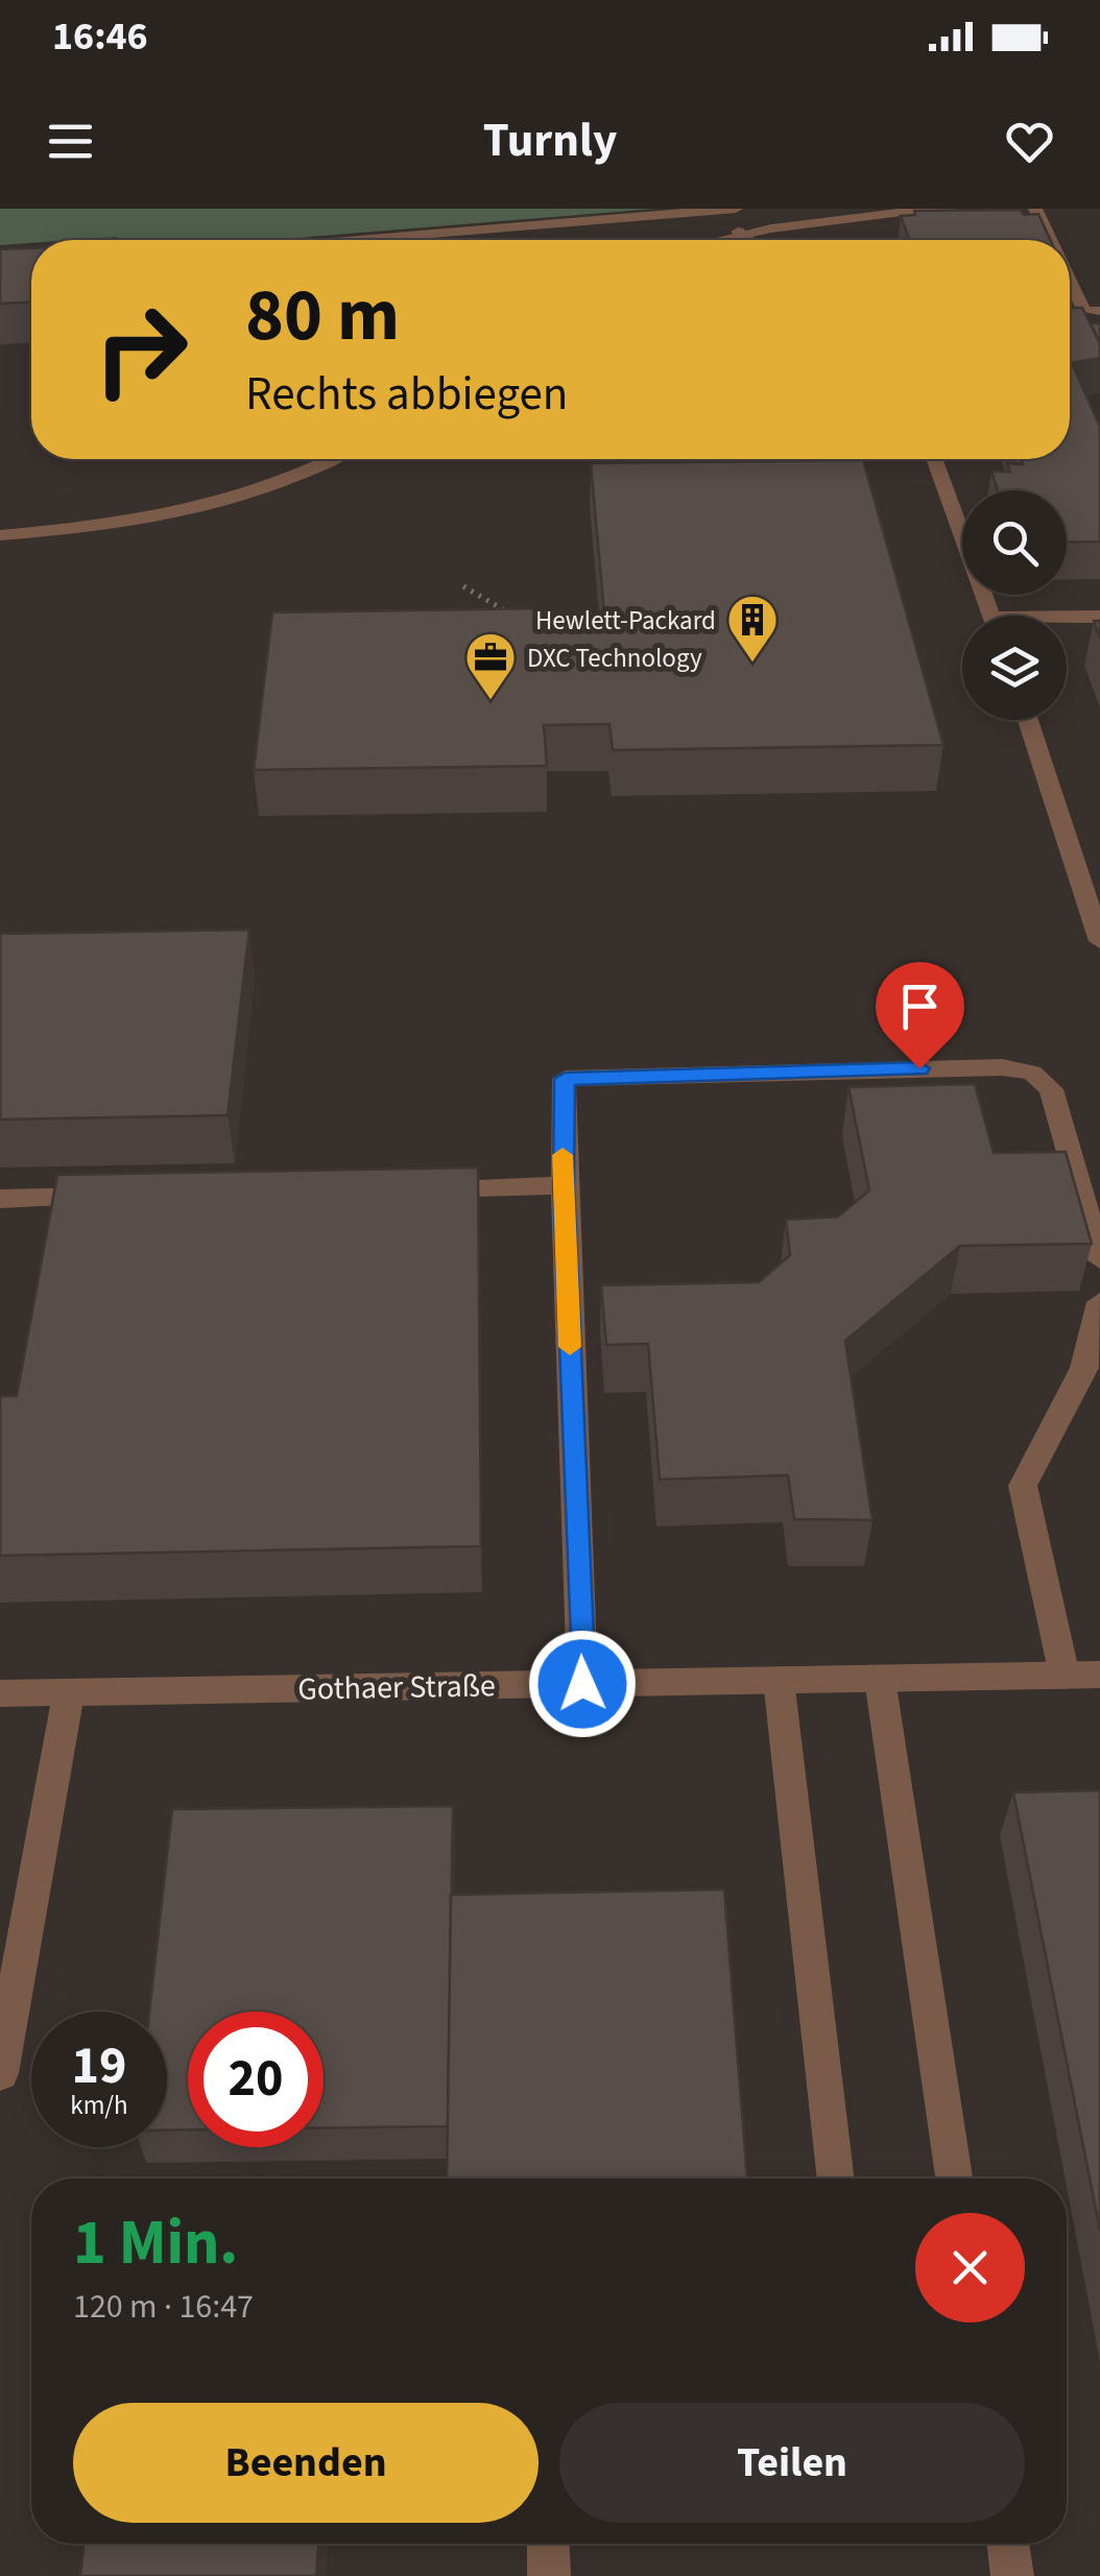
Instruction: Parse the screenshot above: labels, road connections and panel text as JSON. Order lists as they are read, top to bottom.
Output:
{
  "streets": {
    "street": ["Gothaer Straße"]
  },
  "places": {
    "building": ["Hewlett-Packard"],
    "office": ["DXC Technology"]
  },
  "page": {
    "status": "16:46",
    "header": "Turnly",
    "turn": ["80 m", "Rechts abbiegen"],
    "speed": "19 km/h",
    "limit": "20",
    "heading": ["1 Min.", "120 m · 16:47"],
    "buttons": ["Beenden", "Teilen"]
  }
}
